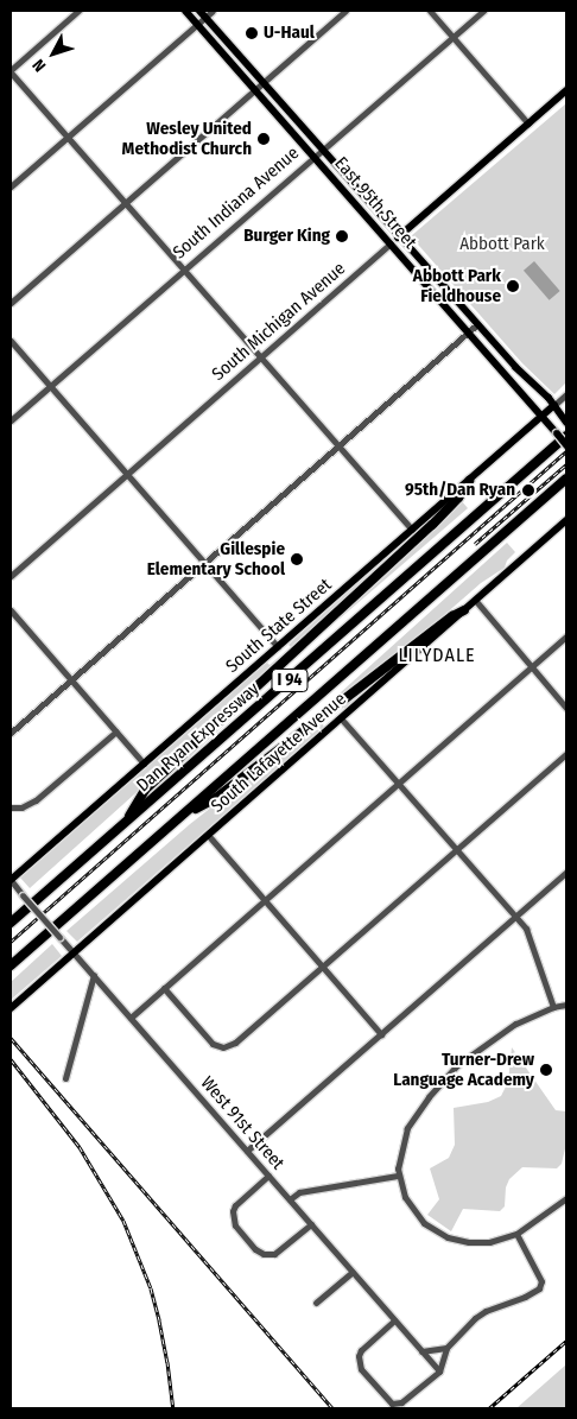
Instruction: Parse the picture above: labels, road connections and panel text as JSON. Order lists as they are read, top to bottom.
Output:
{
  "streets": {
    "highway": ["I 94", "Dan Ryan Expressway"],
    "main road": [
      "East 95th Street",
      "South Michigan Avenue",
      "South State Street",
      "South Lafayette Avenue"
    ],
    "street": ["South Indiana Avenue", "West 91st Street"]
  },
  "crossings": [
    ["South Indiana Avenue", "East 95th Street"],
    ["East 95th Street", "South Michigan Avenue"],
    ["East 95th Street", "South State Street"],
    ["South State Street", "West 91st Street"],
    ["South Lafayette Avenue", "West 91st Street"]
  ],
  "districts": ["LILYDALE"],
  "parks": ["Abbott Park"],
  "places": [
    "U-Haul",
    "Wesley United Methodist Church",
    "Burger King",
    "Abbott Park Fieldhouse",
    "95th/Dan Ryan",
    "Gillespie Elementary School",
    "Turner-Drew Language Academy"
  ],
  "north": "bottom left"
}
